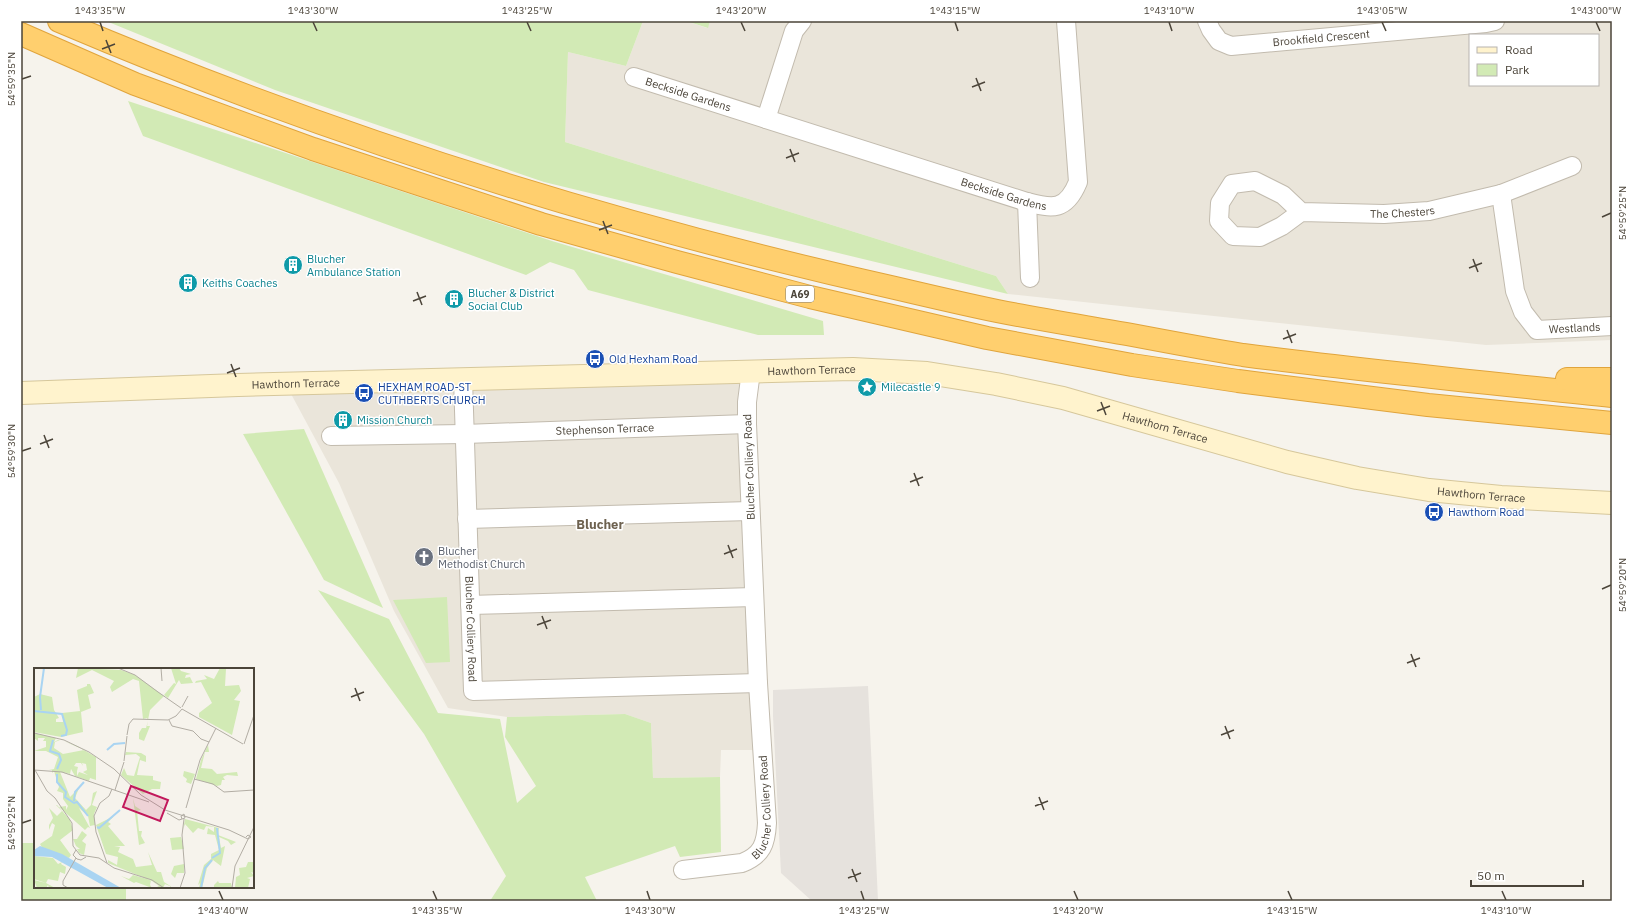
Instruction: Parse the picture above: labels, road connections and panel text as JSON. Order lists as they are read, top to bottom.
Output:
{
  "streets": {
    "highway": ["A69"],
    "main road": ["Hawthorn Terrace"],
    "street": [
      "Brookfield Crescent",
      "Beckside Gardens",
      "The Chesters",
      "Westlands",
      "Stephenson Terrace",
      "Blucher Colliery Road"
    ]
  },
  "crossings": [
    ["The Chesters", "Westlands"],
    ["Hawthorn Terrace", "Blucher Colliery Road"],
    ["Stephenson Terrace", "Blucher Colliery Road"]
  ],
  "districts": ["Blucher"],
  "places": {
    "building": [
      "Blucher Ambulance Station",
      "Keiths Coaches",
      "Blucher & District Social Club",
      "Mission Church"
    ],
    "bus stop": ["Old Hexham Road", "HEXHAM ROAD-ST CUTHBERTS CHURCH", "Hawthorn Road"],
    "place": ["Milecastle 9"],
    "church": ["Blucher Methodist Church"]
  },
  "legend": ["Road", "Park"],
  "scale_bar": "50 m",
  "coordinates": [
    "1°43'35\"W",
    "1°43'30\"W",
    "1°43'25\"W",
    "1°43'20\"W",
    "1°43'15\"W",
    "1°43'10\"W",
    "1°43'05\"W",
    "1°43'00\"W",
    "54°59'35\"N",
    "54°59'25\"N",
    "54°59'30\"N",
    "54°59'20\"N",
    "1°43'40\"W"
  ]
}
